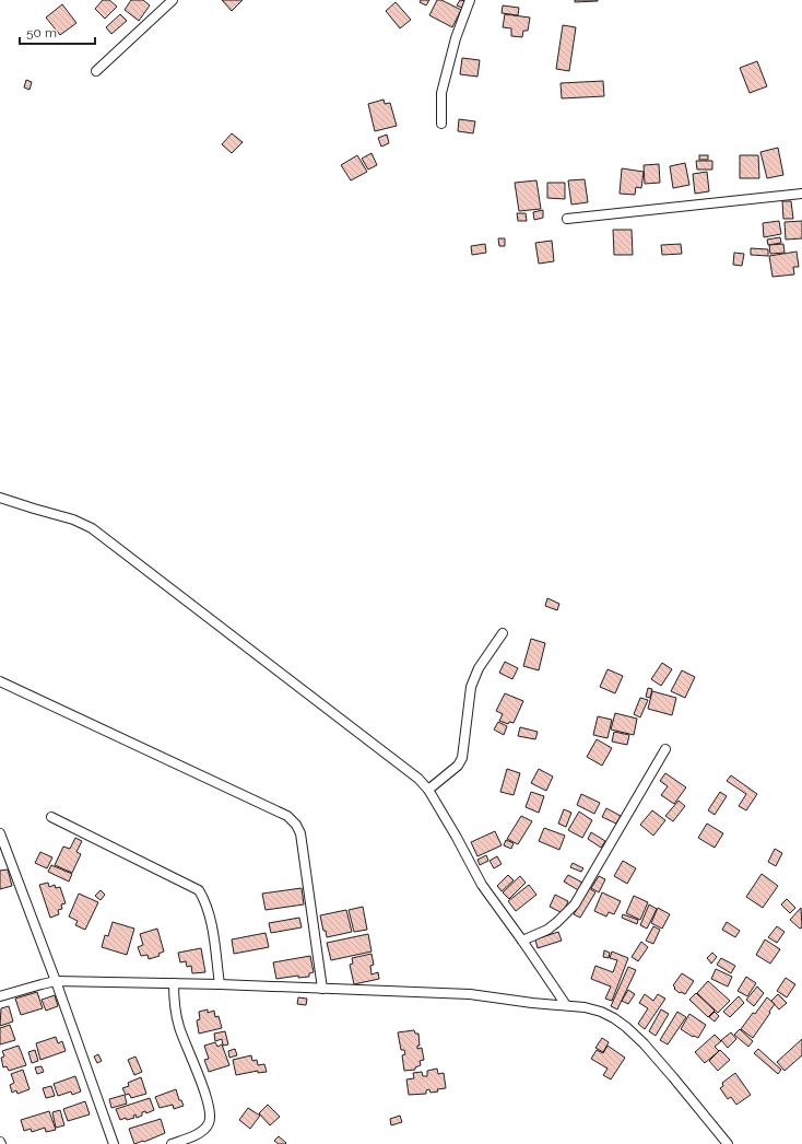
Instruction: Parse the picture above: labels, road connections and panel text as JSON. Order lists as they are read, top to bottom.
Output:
{
  "scale_bar": "50 m"
}
